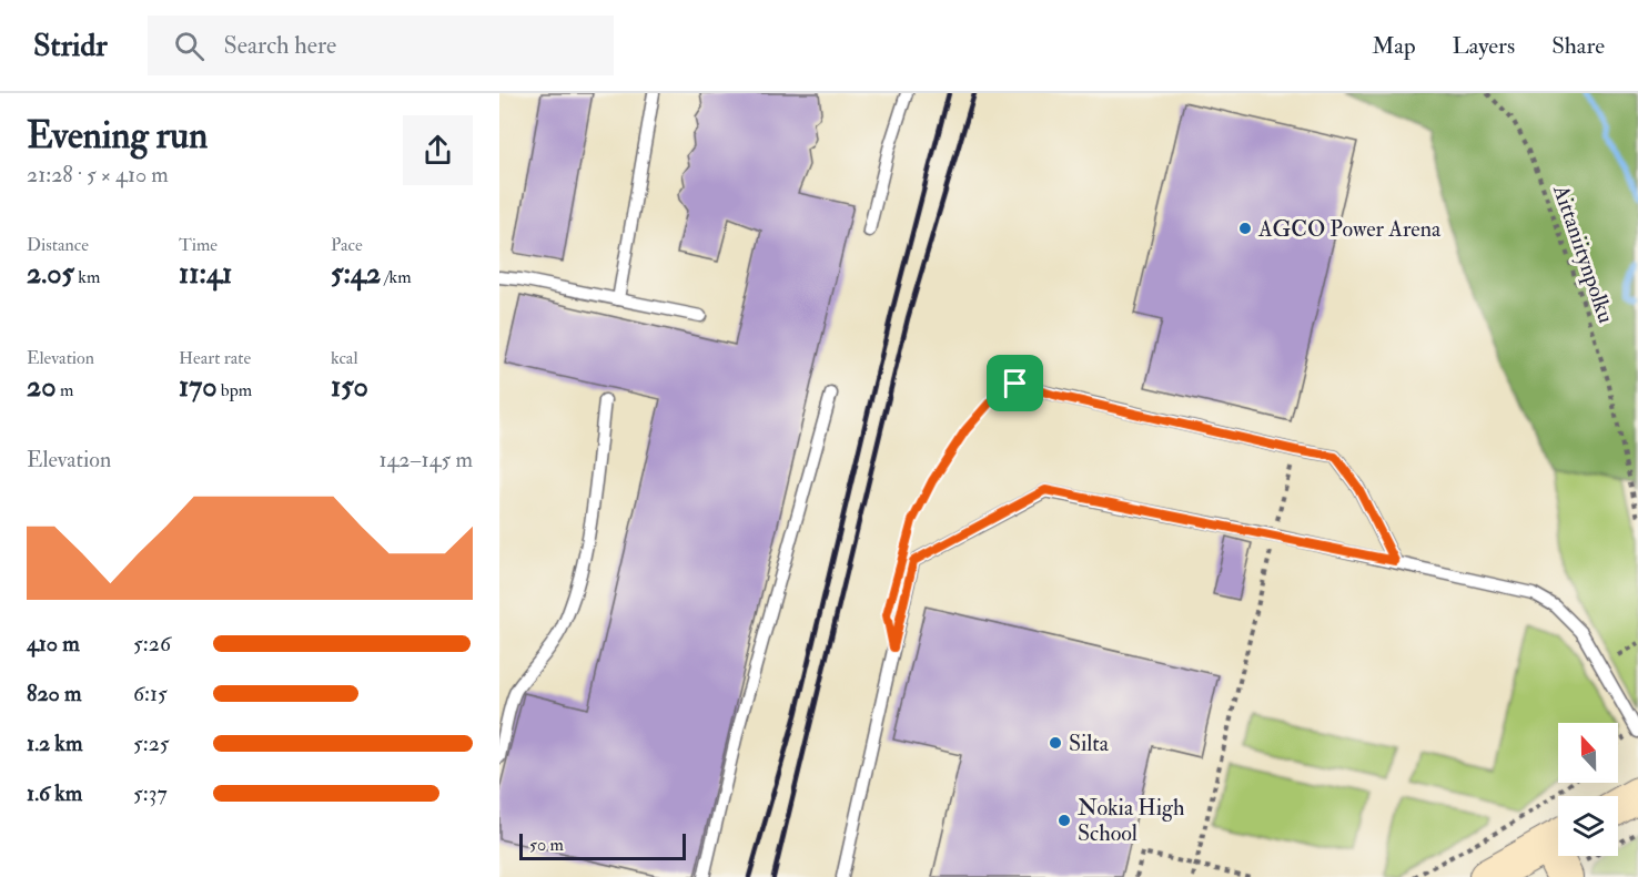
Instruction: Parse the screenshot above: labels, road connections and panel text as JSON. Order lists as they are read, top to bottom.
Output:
{
  "streets": {
    "path": ["Aittaniitynpolku"]
  },
  "places": ["AGCO Power Arena", "Silta", "Nokia High School"],
  "scale_bar": "50 m",
  "north": "top",
  "page": {
    "header": "Stridr",
    "search": "Search here",
    "nav": ["Map", "Layers", "Share"],
    "heading": ["Evening run", "21:28 · 5 × 410 m"],
    "stats": [
      ["Distance", "2.05 km"],
      ["Time", "11:41"],
      ["Pace", "5:42 /km"],
      ["Elevation", "20 m"],
      ["Heart rate", "170 bpm"],
      ["kcal", "150"]
    ],
    "chart": ["Elevation", "142–145 m"],
    "list": [
      {
        "name": "410 m",
        "note": "5:26"
      },
      {
        "name": "820 m",
        "note": "6:15"
      },
      {
        "name": "1.2 km",
        "note": "5:25"
      },
      {
        "name": "1.6 km",
        "note": "5:37"
      }
    ],
    "scale": "50 m"
  }
}
